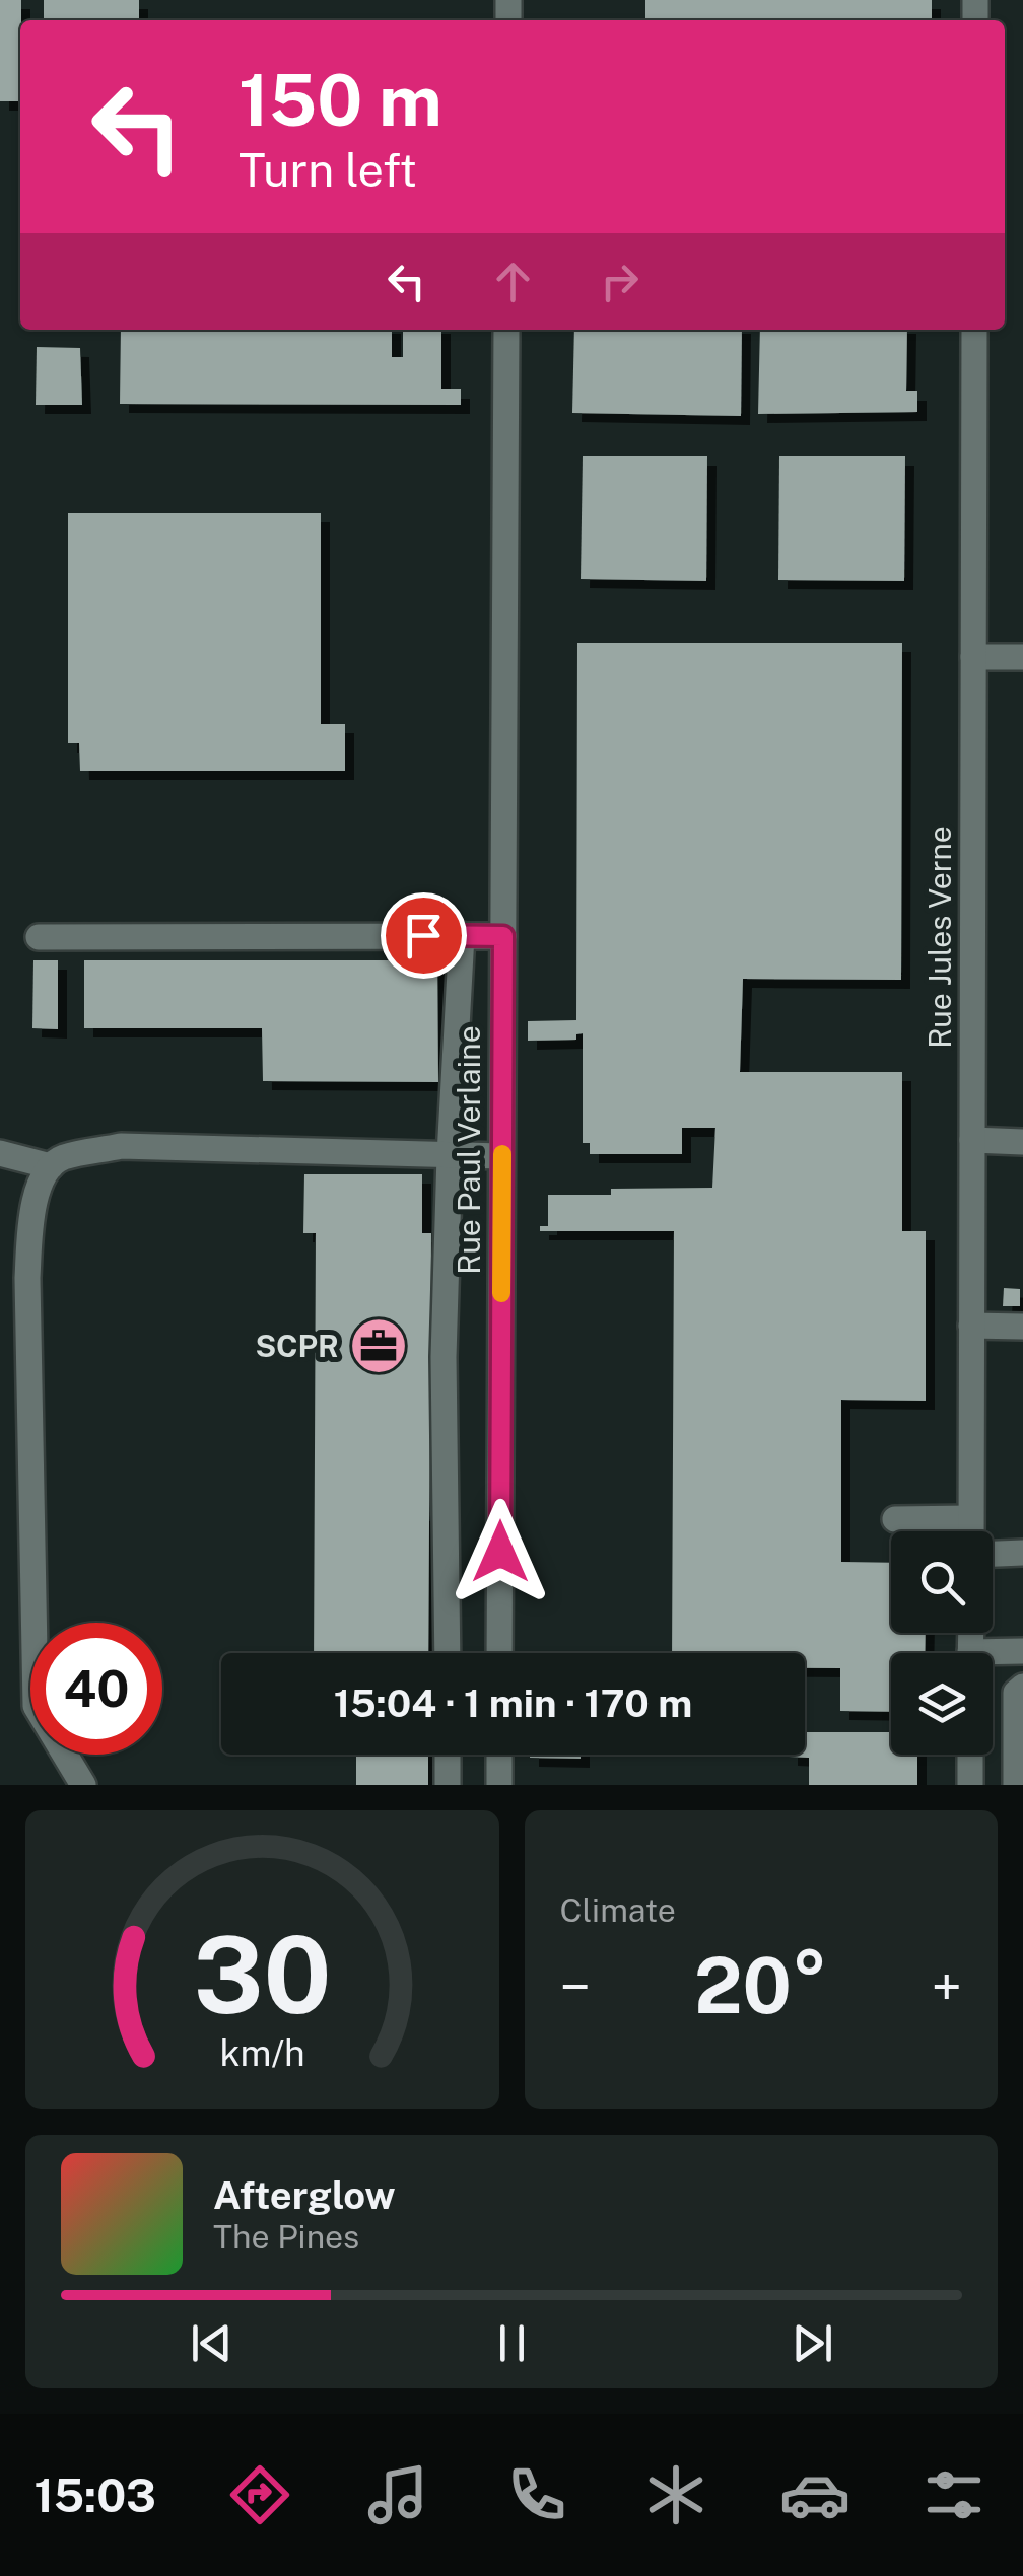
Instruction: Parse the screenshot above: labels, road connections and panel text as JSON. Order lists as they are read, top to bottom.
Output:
{
  "streets": {
    "street": ["Rue Jules Verne", "Rue Paul Verlaine"]
  },
  "places": {
    "office": ["SCPR"]
  },
  "page": {
    "turn": ["150 m", "Turn left"],
    "limit": "40",
    "trip": "15:04 · 1 min · 170 m",
    "tile": "Climate",
    "heat": ["−", "20°", "+"],
    "song": ["Afterglow", "The Pines"],
    "tabs": "15:03",
    "gauge": ["30", "km/h"]
  }
}
